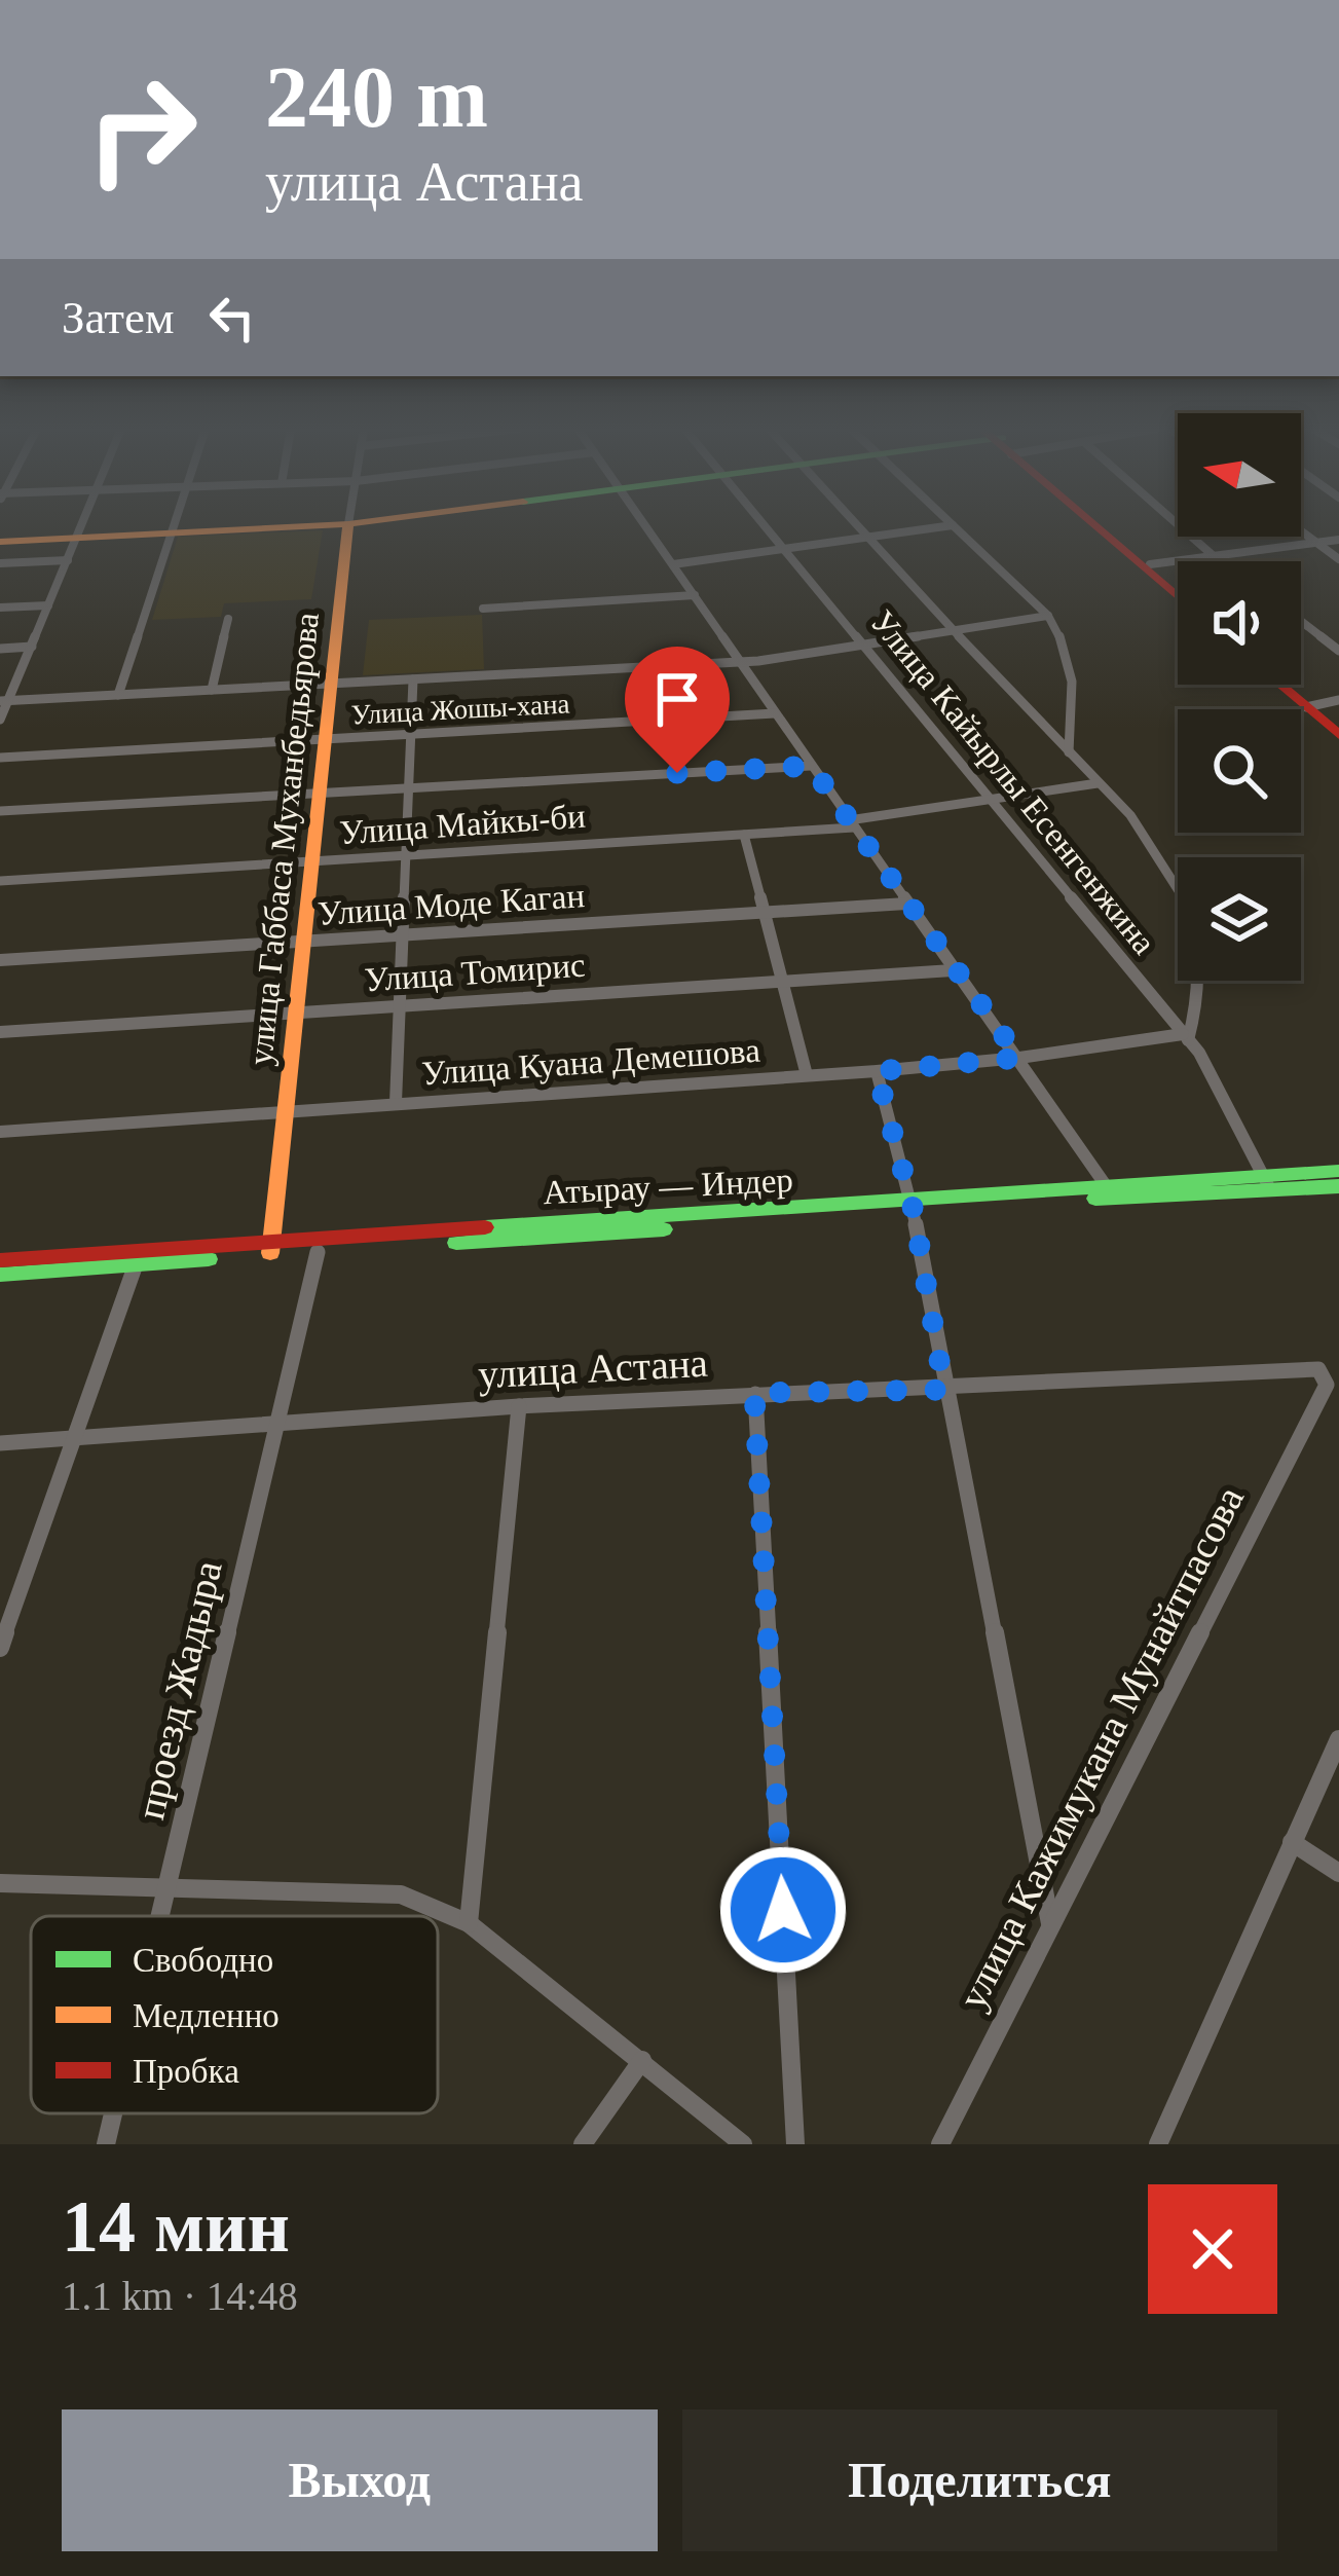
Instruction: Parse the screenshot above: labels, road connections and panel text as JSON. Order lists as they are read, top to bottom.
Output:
{
  "streets": {
    "main road": ["улица Габбаса Муханбедьярова", "Атырау — Индер"],
    "street": [
      "Улица Жошы-хана",
      "Улица Кайырлы Есенгенжина",
      "Улица Майкы-би",
      "Улица Моде Каган",
      "Улица Томирис",
      "Улица Куана Демешова",
      "улица Астана",
      "проезд Жадыра",
      "улица Кажимукана Мунайтпасова"
    ]
  },
  "crossings": [
    ["Улица Жошы-хана", "улица Габбаса Муханбедьярова"],
    ["Улица Кайырлы Есенгенжина", "Улица Майкы-би"],
    ["Улица Кайырлы Есенгенжина", "Улица Куана Демешова"],
    ["Улица Кайырлы Есенгенжина", "Атырау — Индер"],
    ["Улица Майкы-би", "улица Габбаса Муханбедьярова"],
    ["улица Габбаса Муханбедьярова", "Улица Моде Каган"],
    ["улица Габбаса Муханбедьярова", "Улица Томирис"],
    ["улица Габбаса Муханбедьярова", "Улица Куана Демешова"],
    ["улица Габбаса Муханбедьярова", "Атырау — Индер"],
    ["Атырау — Индер", "проезд Жадыра"],
    ["улица Астана", "проезд Жадыра"],
    ["улица Астана", "улица Кажимукана Мунайтпасова"]
  ],
  "legend": ["Свободно", "Медленно", "Пробка"],
  "north": "left",
  "page": {
    "turn": ["240 m", "улица Астана"],
    "then": "Затем",
    "heading": ["14 мин", "1.1 km · 14:48"],
    "buttons": ["Выход", "Поделиться"]
  }
}
